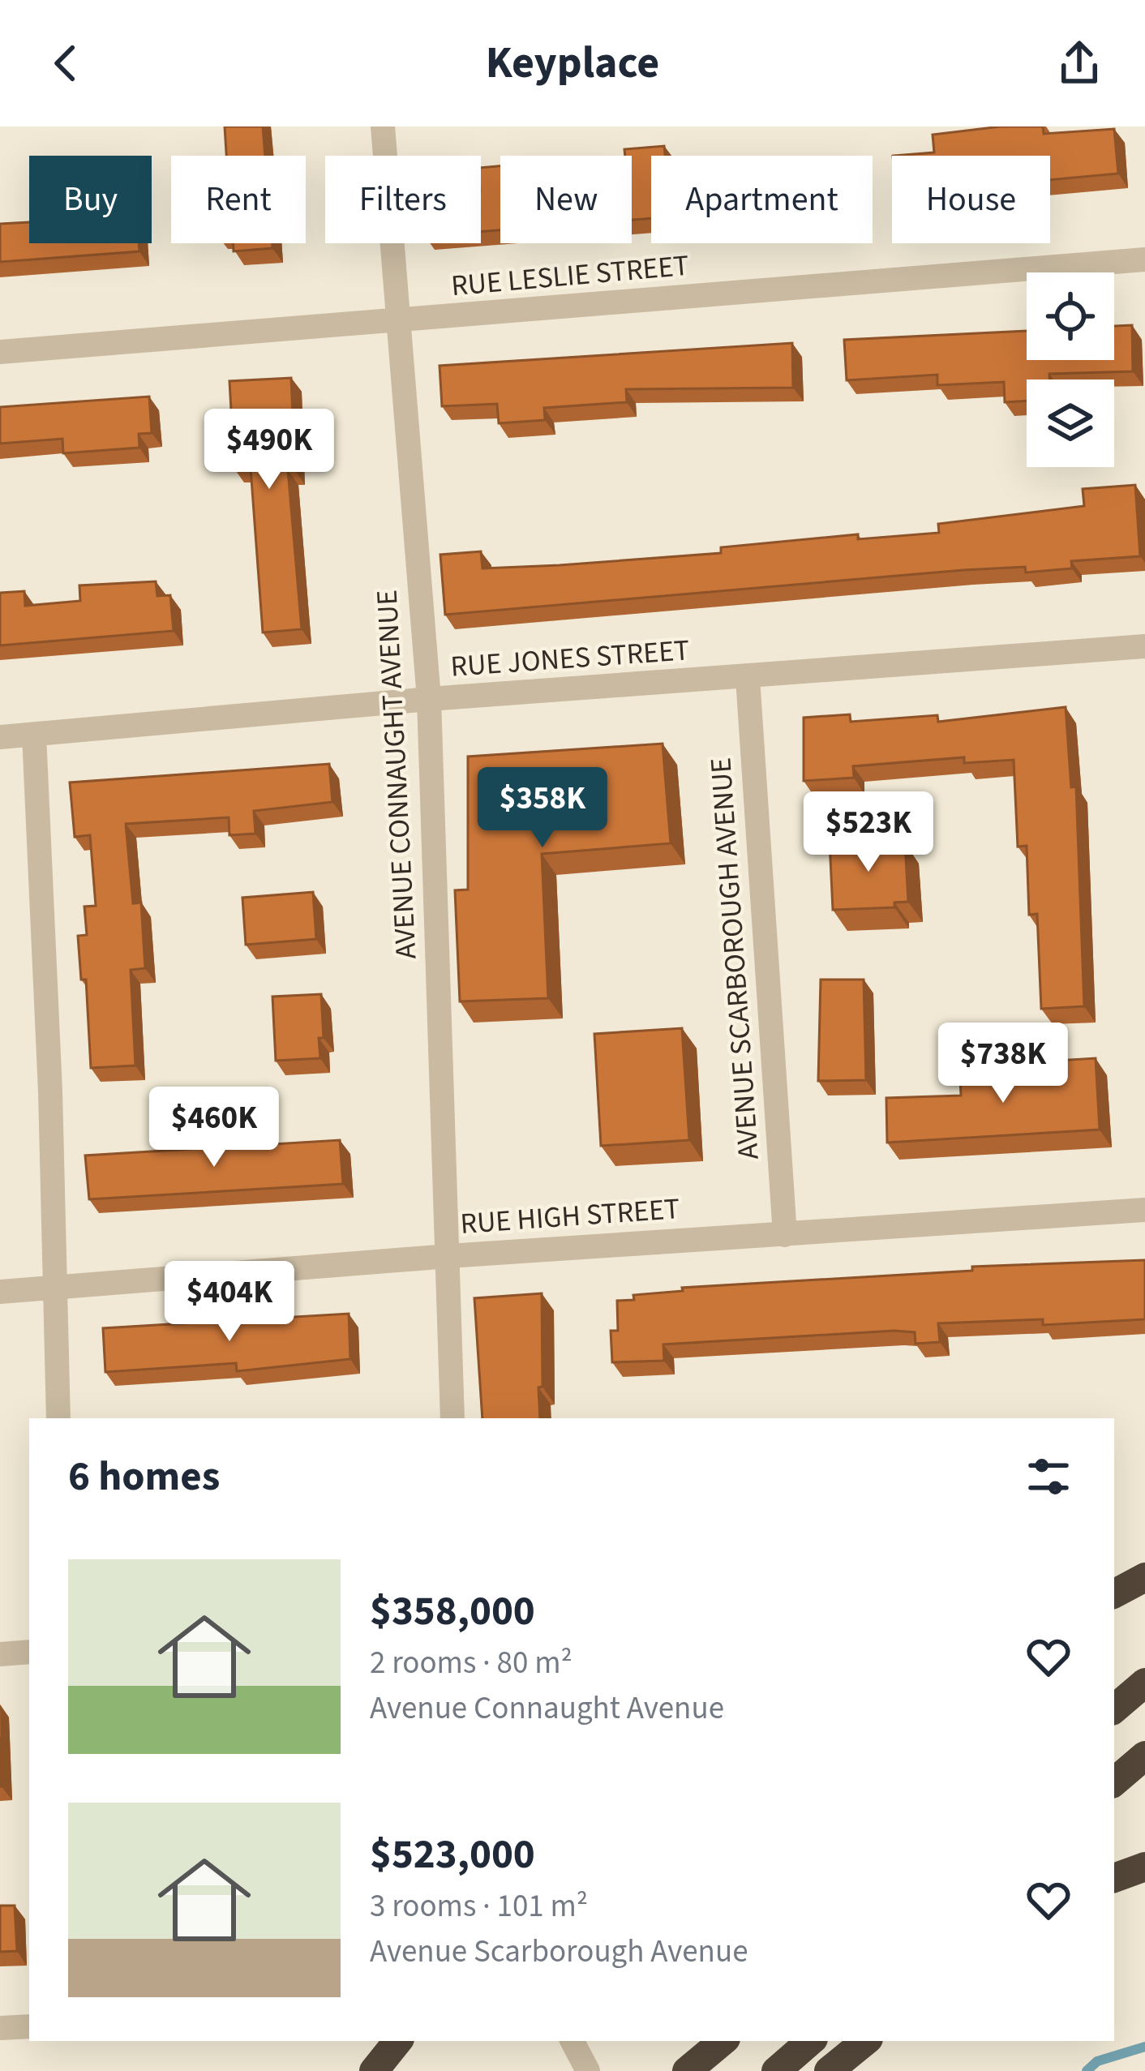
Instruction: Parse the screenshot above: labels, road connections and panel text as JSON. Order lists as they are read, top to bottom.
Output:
{
  "streets": {
    "street": [
      "RUE LESLIE STREET",
      "RUE JONES STREET",
      "AVENUE CONNAUGHT AVENUE",
      "AVENUE SCARBOROUGH AVENUE",
      "RUE HIGH STREET"
    ]
  },
  "crossings": [
    ["RUE LESLIE STREET", "AVENUE CONNAUGHT AVENUE"],
    ["RUE JONES STREET", "AVENUE CONNAUGHT AVENUE"],
    ["RUE JONES STREET", "AVENUE SCARBOROUGH AVENUE"],
    ["AVENUE CONNAUGHT AVENUE", "RUE HIGH STREET"],
    ["AVENUE SCARBOROUGH AVENUE", "RUE HIGH STREET"]
  ],
  "page": {
    "header": "Keyplace",
    "chip": [
      "Buy",
      "Rent",
      "Filters",
      "New",
      "Apartment",
      "House"
    ],
    "price": [
      "$490K",
      "$358K",
      "$523K",
      "$738K",
      "$460K",
      "$404K"
    ],
    "heading": "6 homes",
    "list": [
      {
        "name": "$358,000",
        "note": "2 rooms · 80 m² · Avenue Connaught Avenue"
      },
      {
        "name": "$523,000",
        "note": "3 rooms · 101 m² · Avenue Scarborough Avenue"
      }
    ]
  }
}
